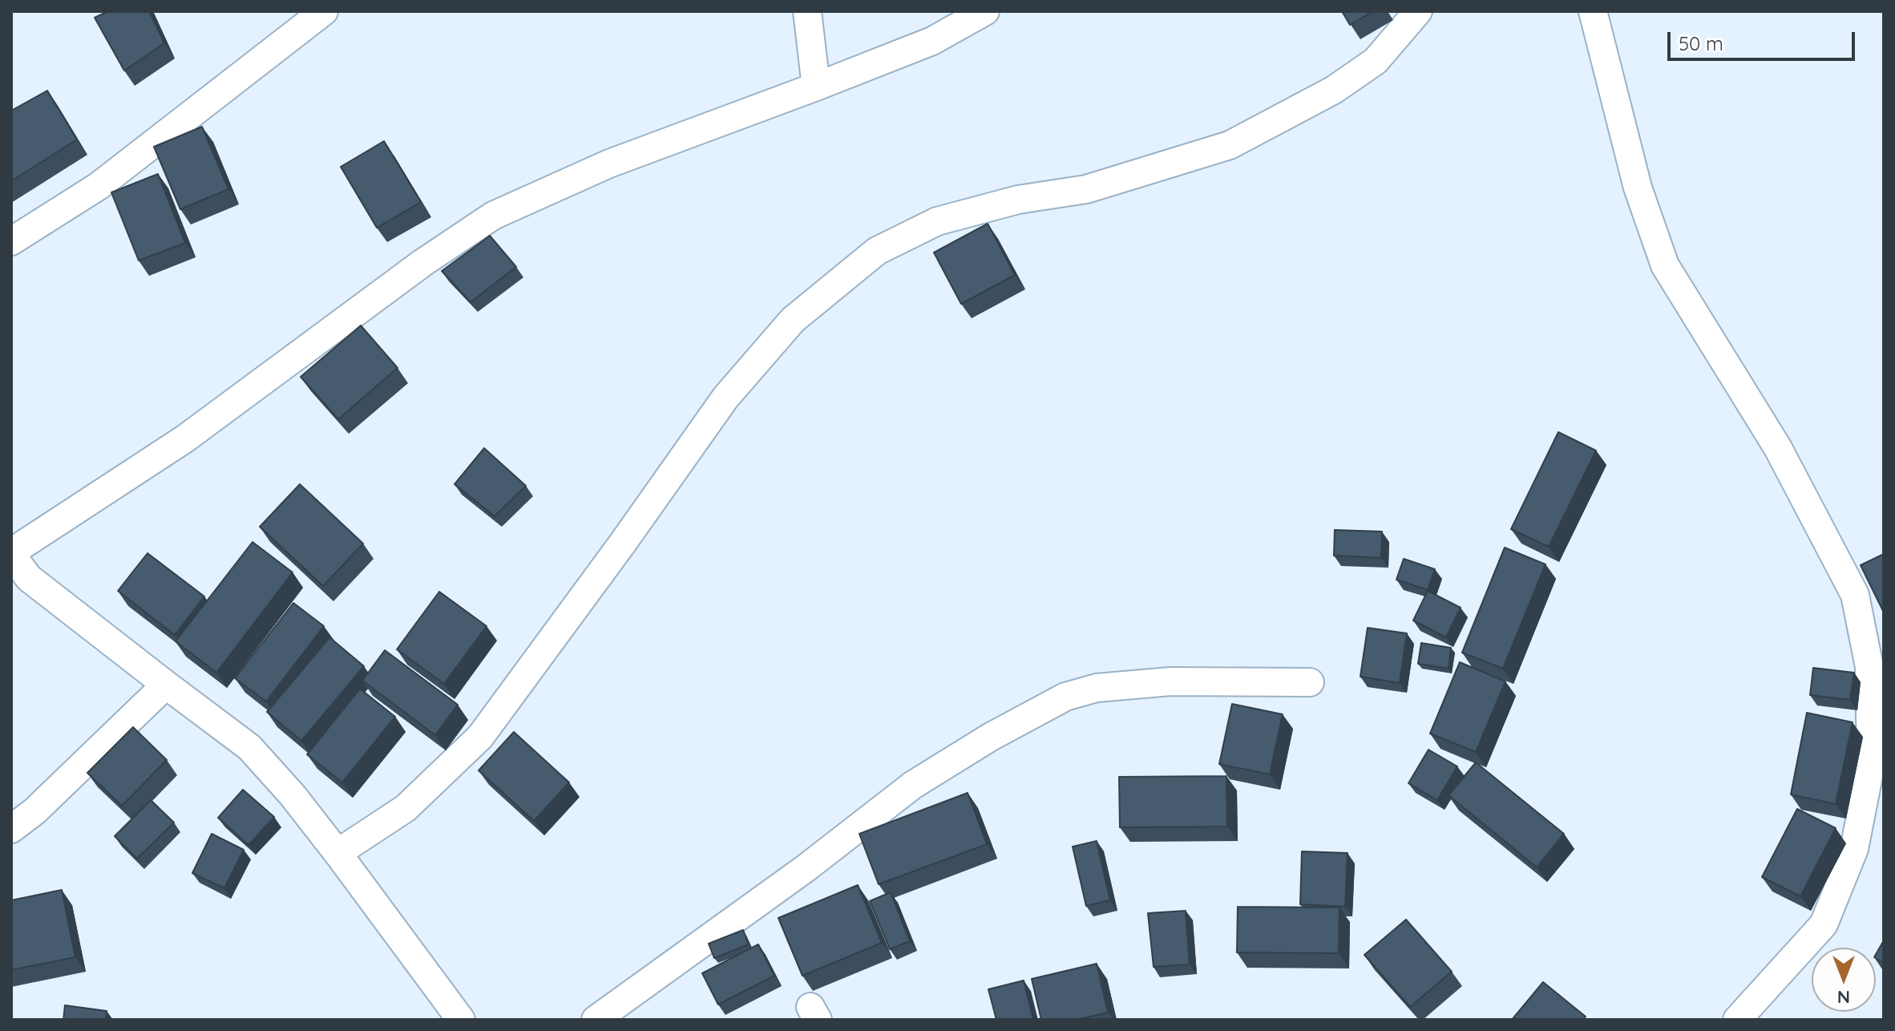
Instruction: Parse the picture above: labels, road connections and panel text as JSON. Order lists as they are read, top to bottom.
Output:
{
  "scale_bar": "50 m",
  "north": "bottom"
}
